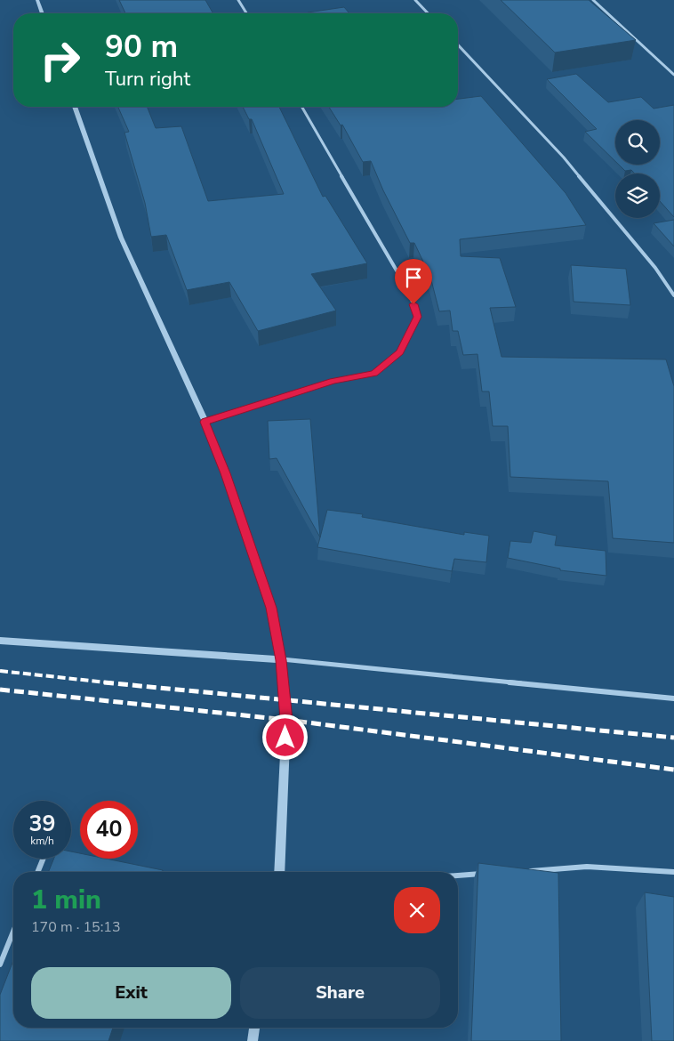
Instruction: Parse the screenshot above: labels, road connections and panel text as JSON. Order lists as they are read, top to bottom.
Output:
{
  "page": {
    "turn": ["90 m", "Turn right"],
    "speed": "39 km/h",
    "limit": "40",
    "heading": ["1 min", "170 m · 15:13"],
    "buttons": ["Exit", "Share"]
  }
}
